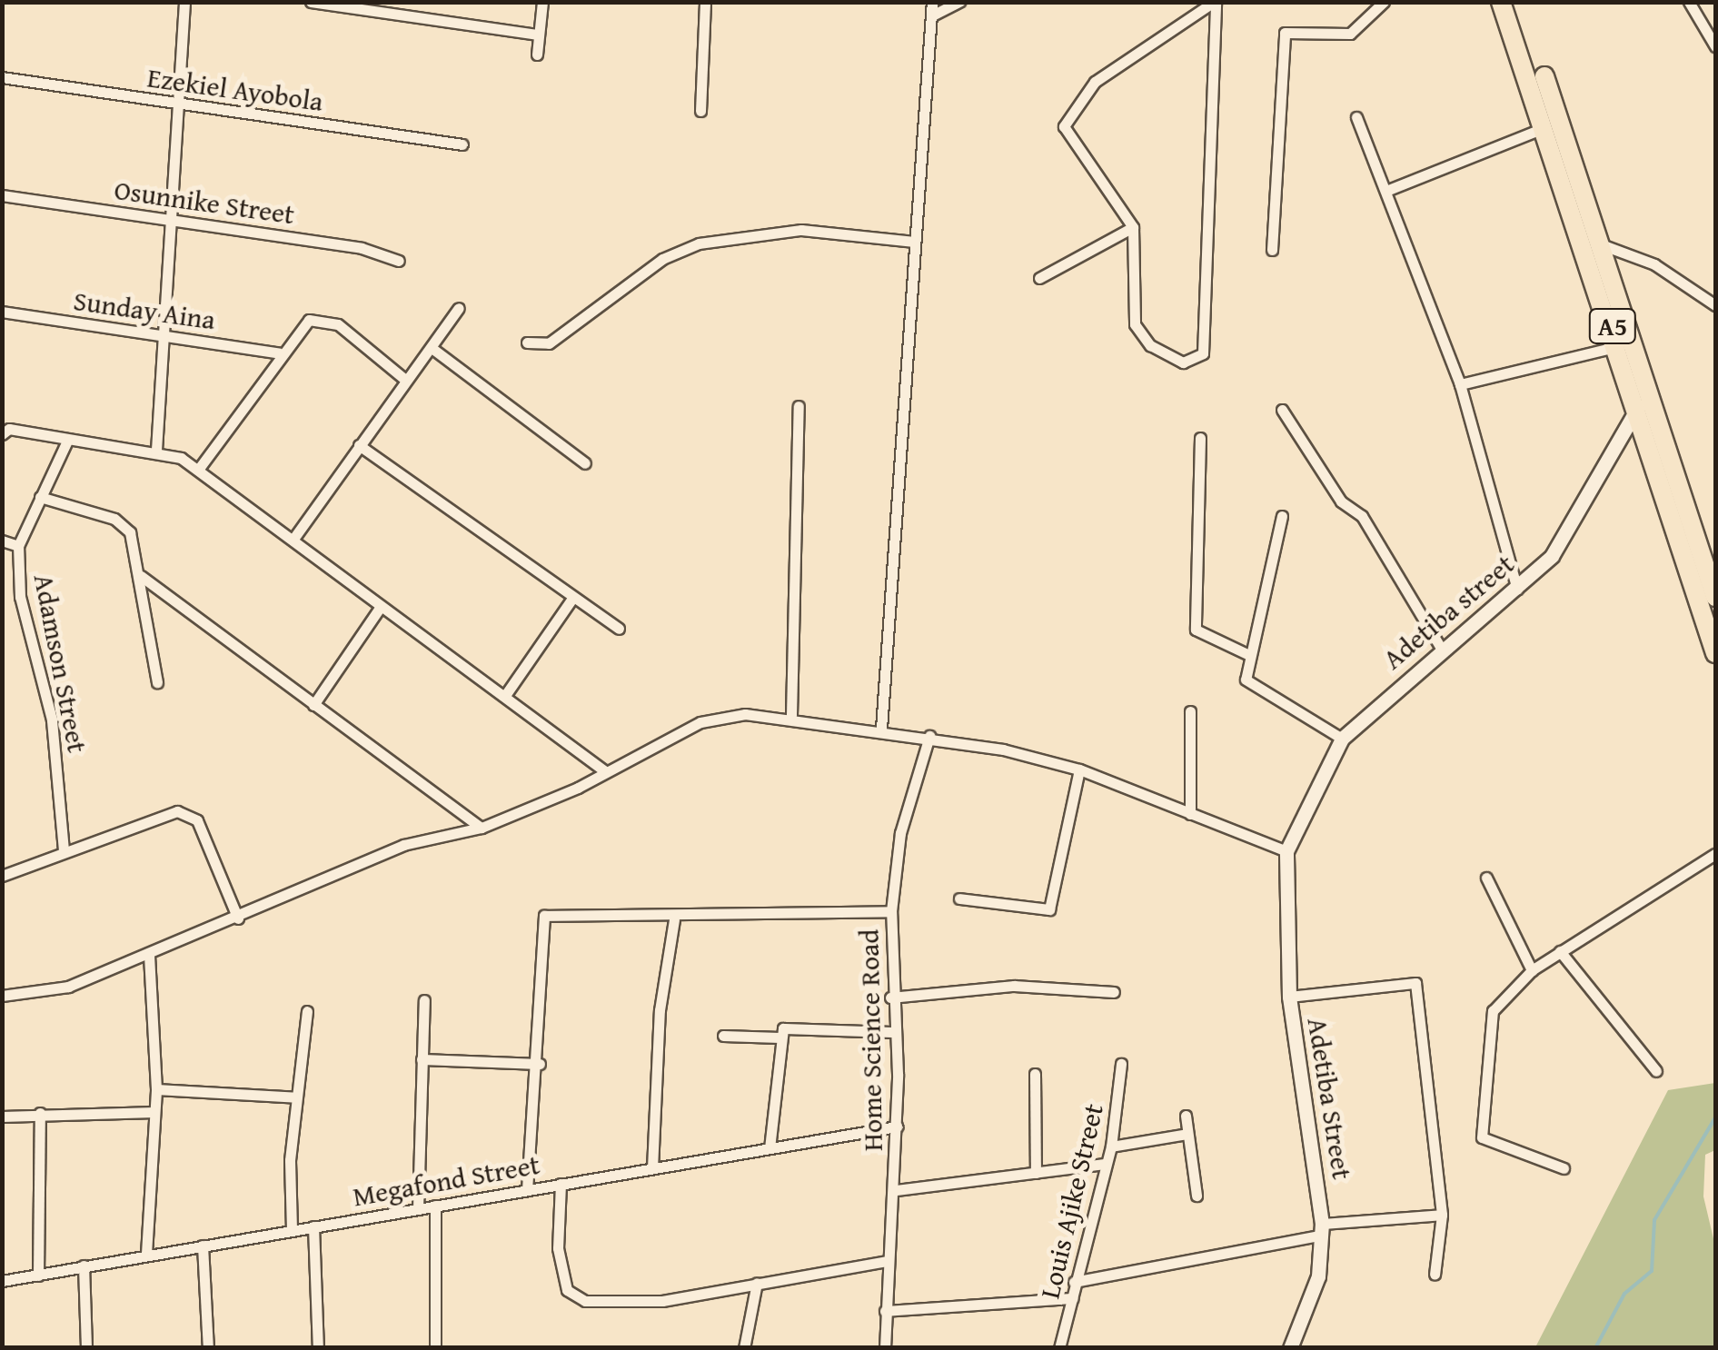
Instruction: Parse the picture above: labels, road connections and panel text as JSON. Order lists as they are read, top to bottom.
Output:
{
  "streets": {
    "highway": ["A5"],
    "street": [
      "Ezekiel Ayobola",
      "Osunnike Street",
      "Sunday Aina",
      "Adetiba street",
      "Adamson Street",
      "Home Science Road",
      "Adetiba Street",
      "Megafond Street",
      "Louis Ajike Street"
    ]
  },
  "crossings": [
    ["A5", "Adetiba street"],
    ["Adetiba street", "Adetiba Street"],
    ["Home Science Road", "Megafond Street"]
  ]
}
